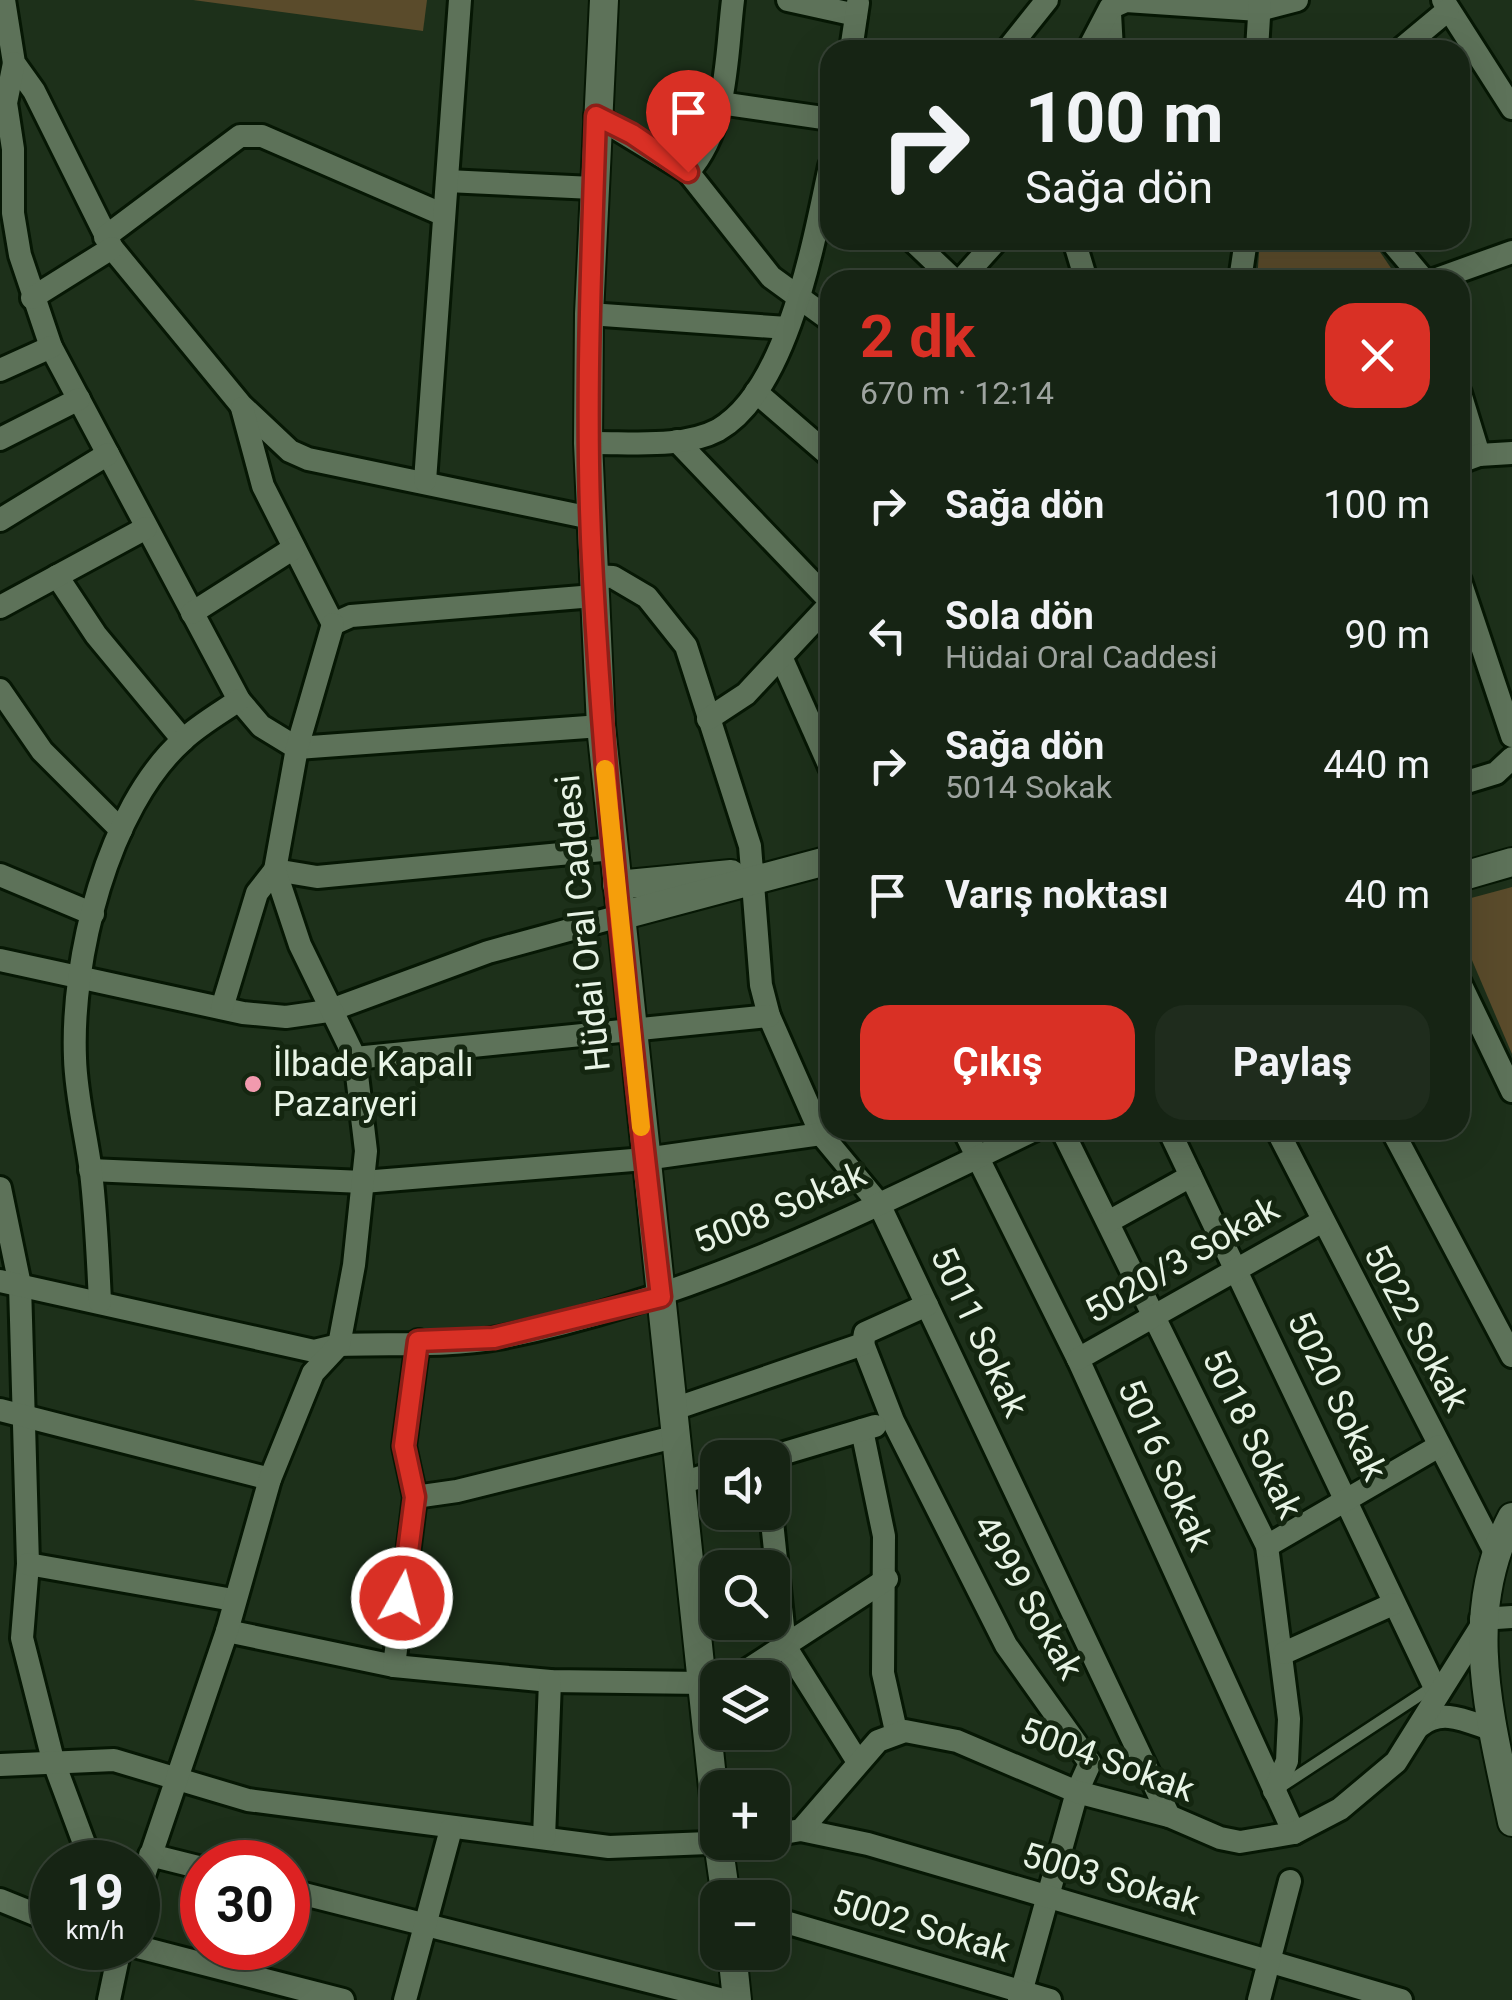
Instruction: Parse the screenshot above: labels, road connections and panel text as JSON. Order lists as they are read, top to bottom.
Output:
{
  "streets": {
    "street": [
      "Hüdai Oral Caddesi",
      "5008 Sokak",
      "5020/3 Sokak",
      "5022 Sokak",
      "5011 Sokak",
      "5020 Sokak",
      "5018 Sokak",
      "5016 Sokak",
      "4999 Sokak",
      "5004 Sokak",
      "5003 Sokak",
      "5002 Sokak"
    ]
  },
  "crossings": [
    ["Hüdai Oral Caddesi", "5008 Sokak"],
    ["Hüdai Oral Caddesi", "5011 Sokak"],
    ["5008 Sokak", "5011 Sokak"],
    ["5008 Sokak", "5016 Sokak"],
    ["5020/3 Sokak", "5022 Sokak"],
    ["5020/3 Sokak", "5020 Sokak"],
    ["5020/3 Sokak", "5018 Sokak"],
    ["5020/3 Sokak", "5016 Sokak"],
    ["5011 Sokak", "5004 Sokak"],
    ["5020 Sokak", "5004 Sokak"],
    ["5018 Sokak", "5016 Sokak"],
    ["5016 Sokak", "5004 Sokak"],
    ["4999 Sokak", "5004 Sokak"],
    ["4999 Sokak", "5003 Sokak"],
    ["4999 Sokak", "5002 Sokak"]
  ],
  "places": ["İlbade Kapalı Pazaryeri"],
  "page": {
    "turn": ["100 m", "Sağa dön"],
    "heading": ["2 dk", "670 m · 12:14"],
    "list": [
      {
        "name": "Sağa dön",
        "value": "100 m"
      },
      {
        "name": "Sola dön",
        "note": "Hüdai Oral Caddesi",
        "value": "90 m"
      },
      {
        "name": "Sağa dön",
        "note": "5014 Sokak",
        "value": "440 m"
      },
      {
        "name": "Varış noktası",
        "value": "40 m"
      }
    ],
    "buttons": ["Çıkış", "Paylaş"],
    "map_buttons": ["+", "−"],
    "speed": "19 km/h",
    "limit": "30"
  }
}
